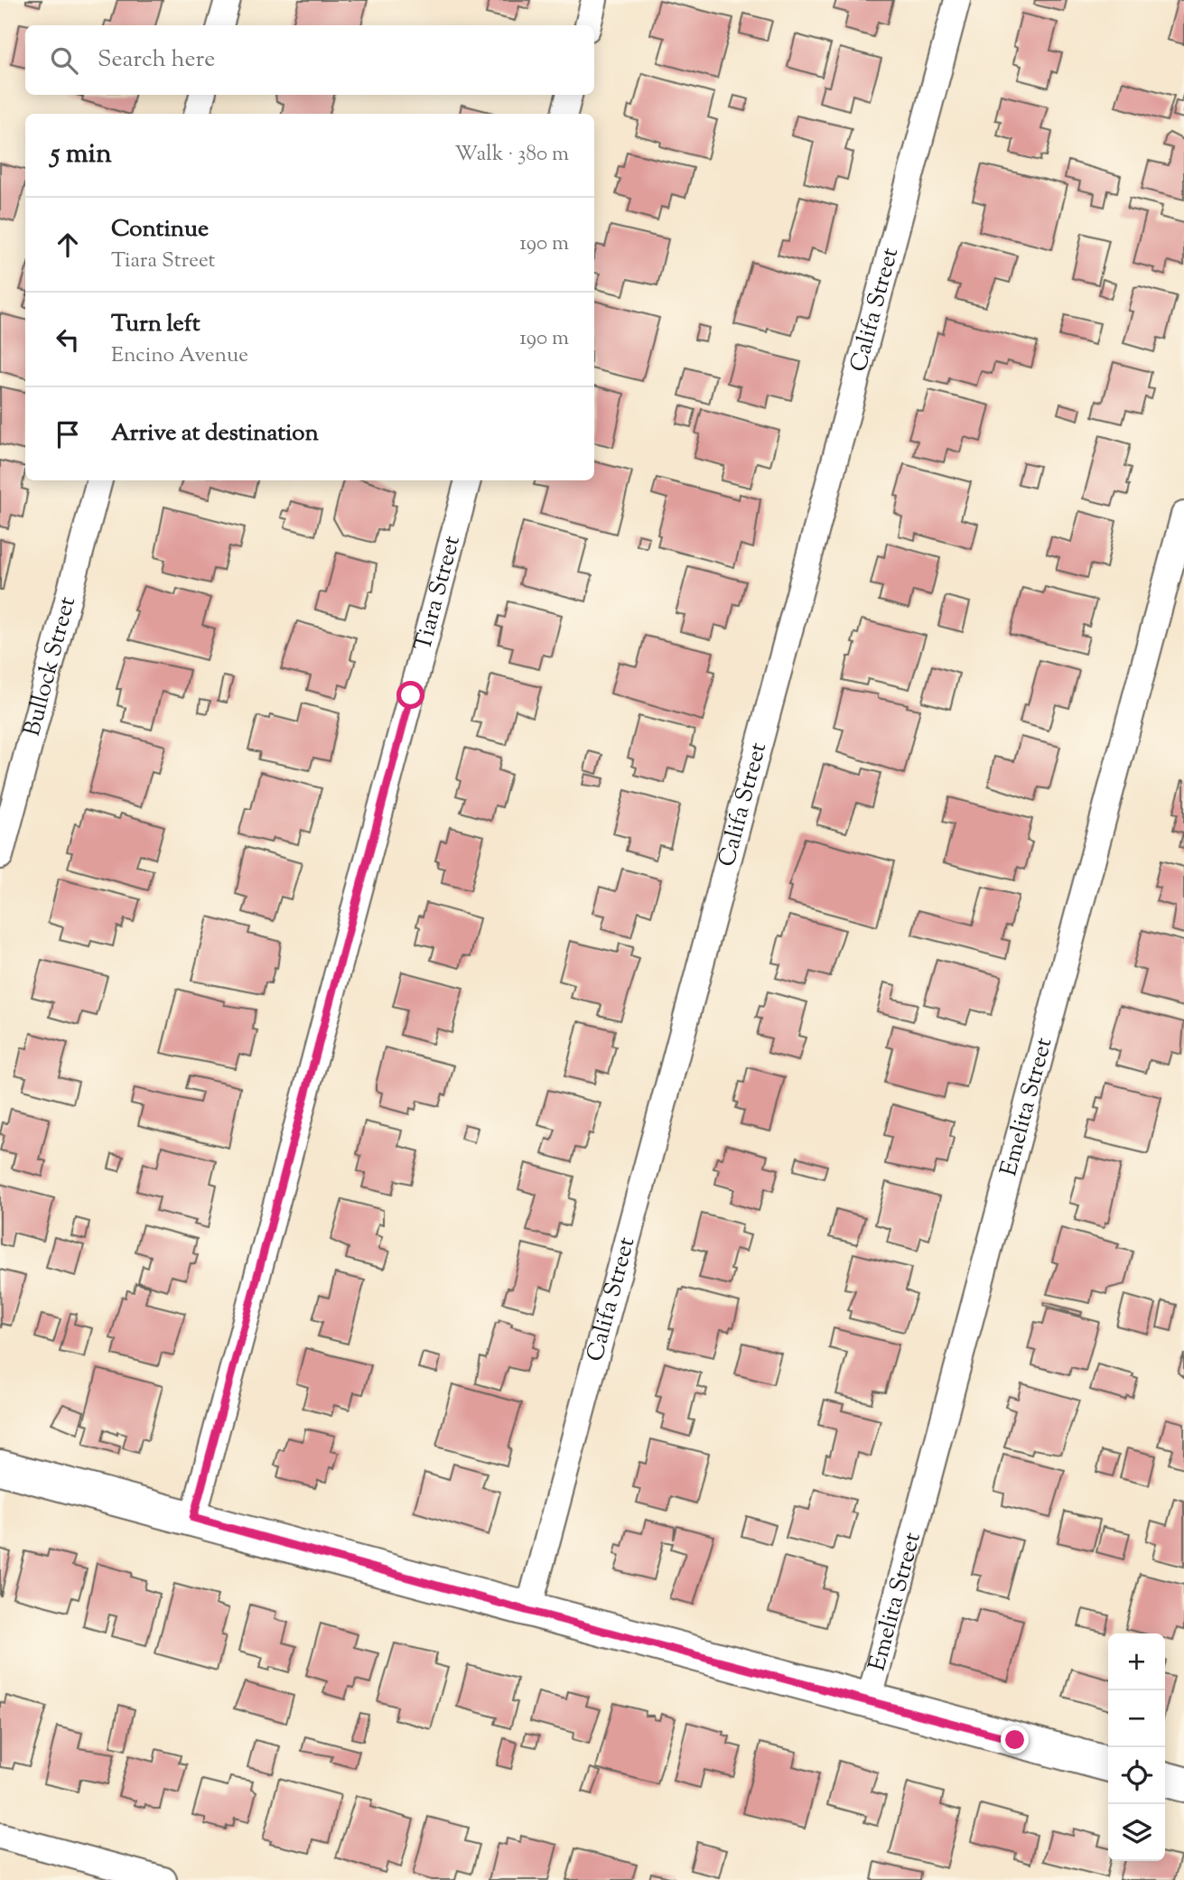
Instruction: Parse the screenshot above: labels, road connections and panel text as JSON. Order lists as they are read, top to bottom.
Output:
{
  "streets": {
    "street": [
      "Califa Street",
      "Tiara Street",
      "Bullock Street",
      "Emelita Street"
    ]
  },
  "page": {
    "search": "Search here",
    "heading": ["5 min", "Walk · 380 m"],
    "list": [
      ["Continue", "Tiara Street", "190 m"],
      ["Turn left", "Encino Avenue", "190 m"],
      "Arrive at destination"
    ],
    "map_buttons": ["+", "−"]
  }
}
